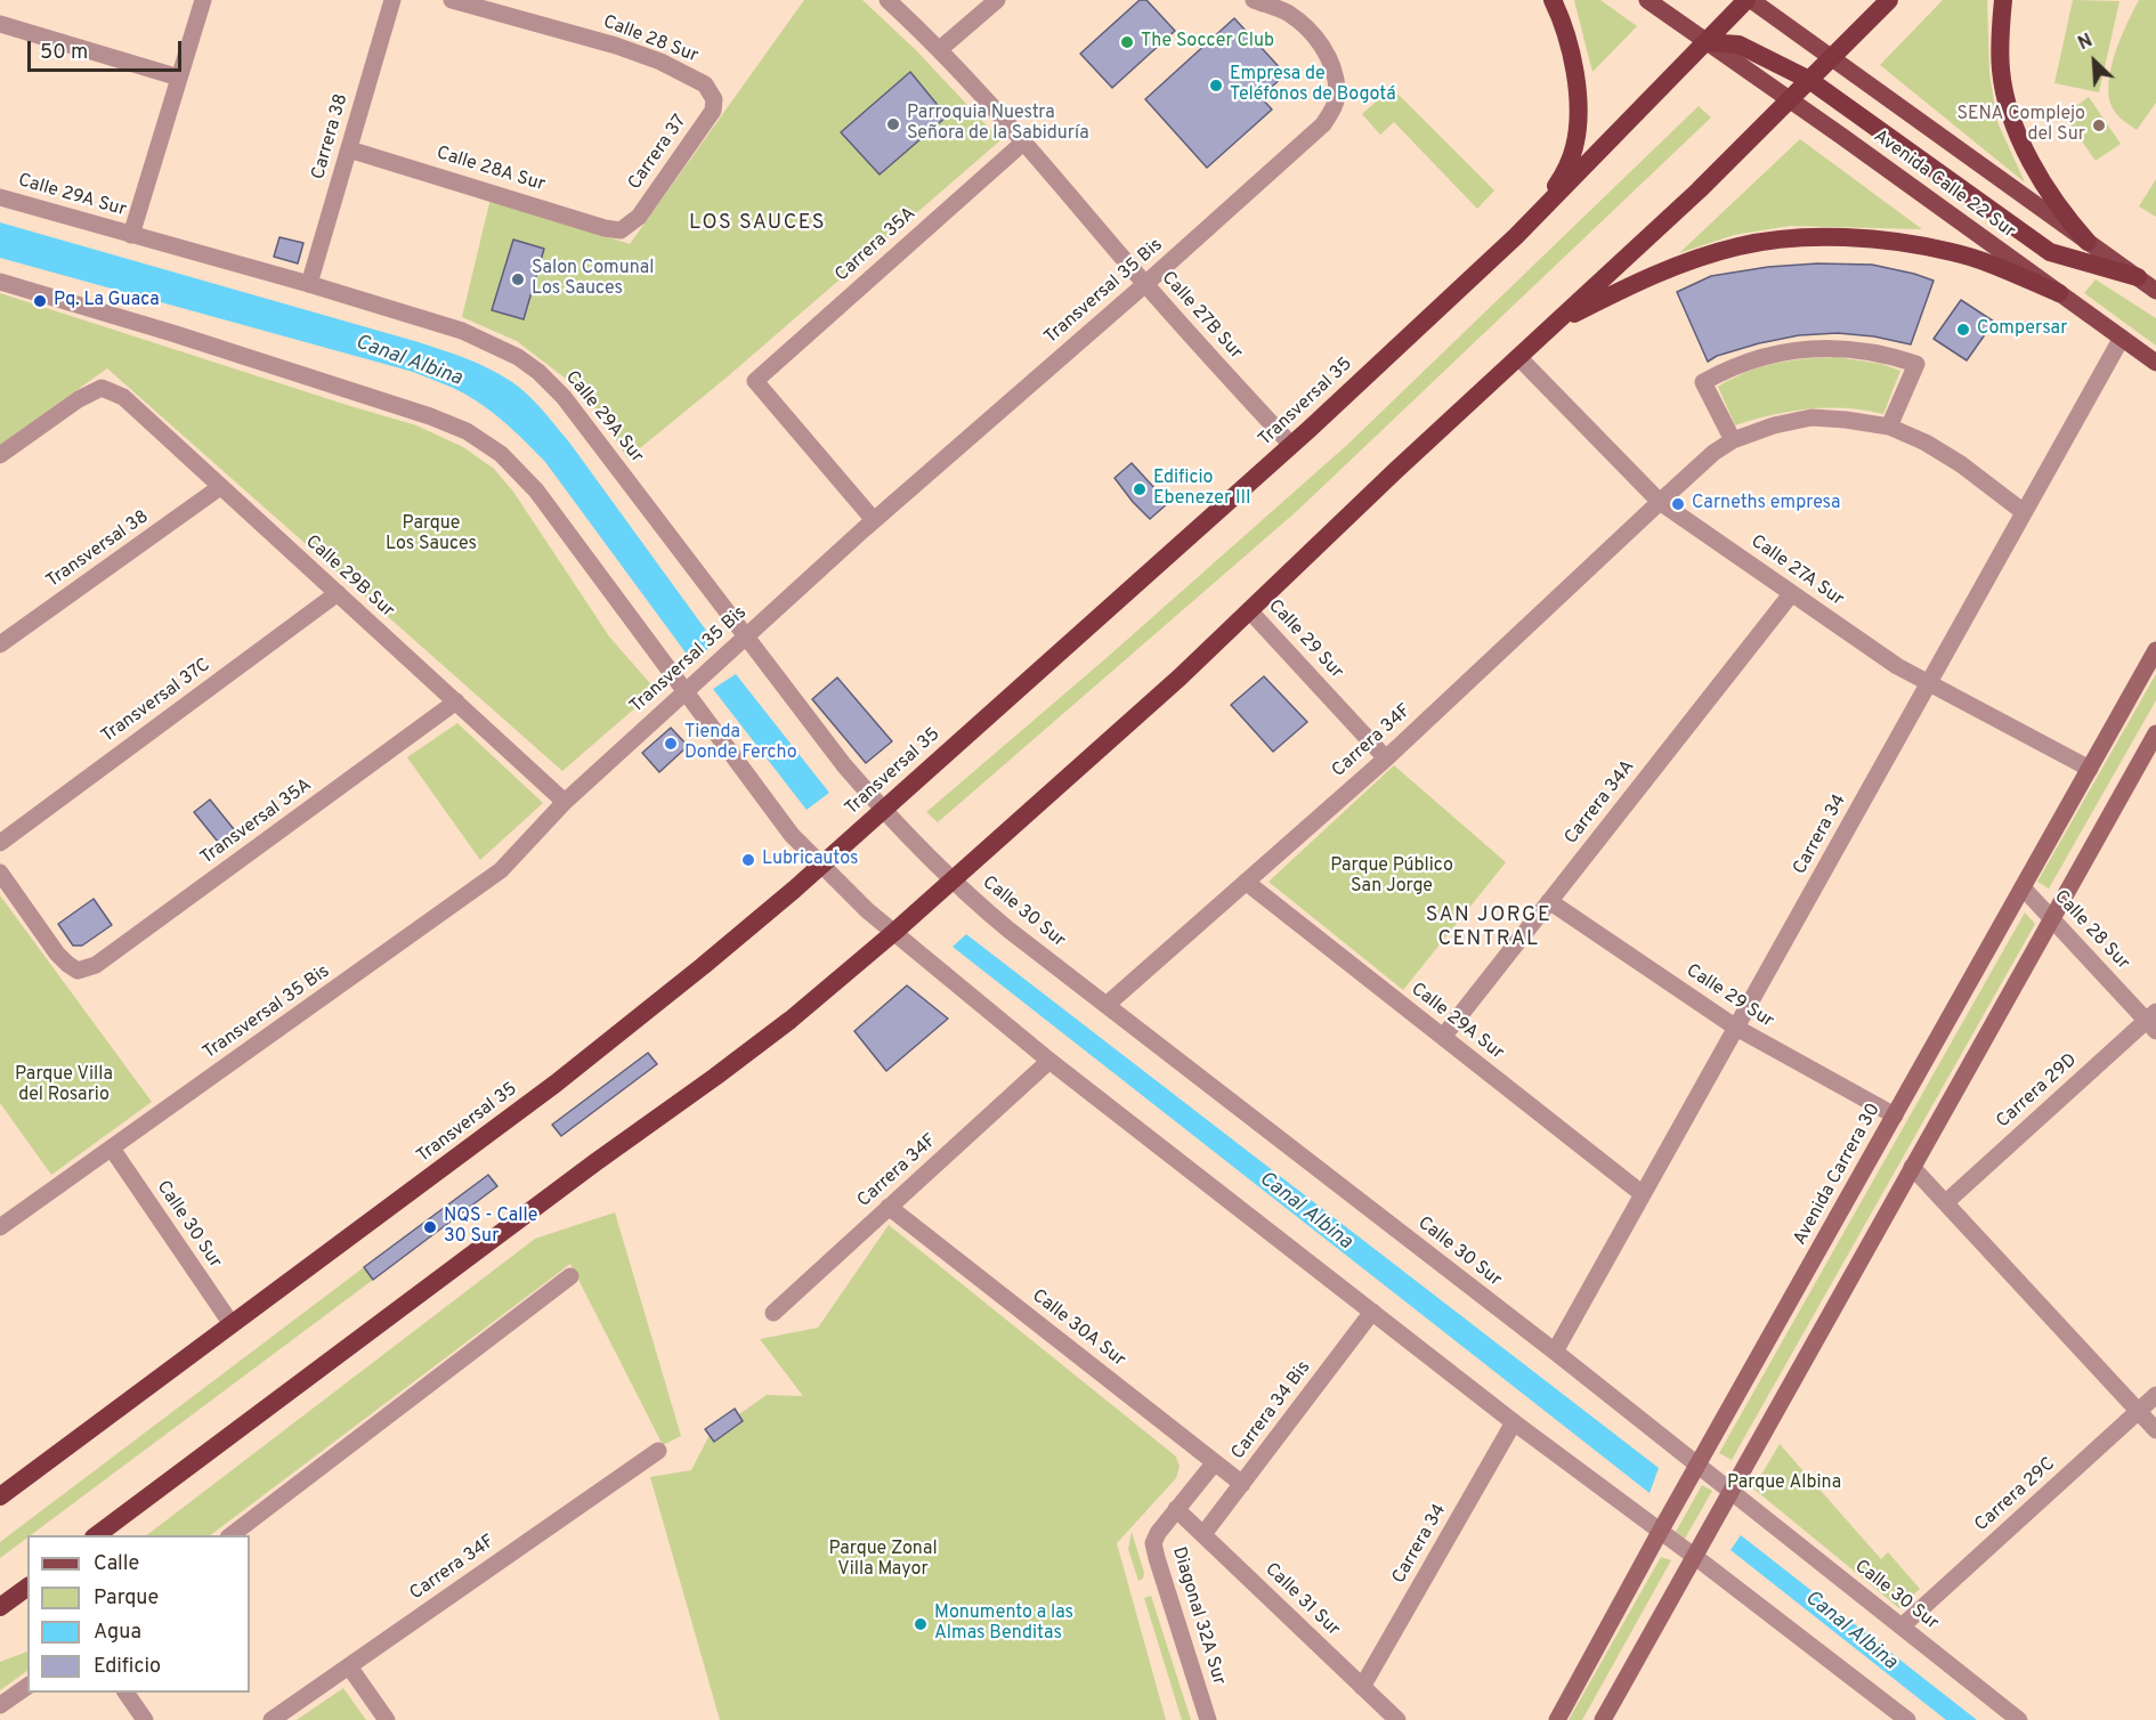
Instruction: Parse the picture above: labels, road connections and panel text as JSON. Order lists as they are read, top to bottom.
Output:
{
  "streets": {
    "highway": ["Transversal 35"],
    "main road": ["Avenida Calle 22 Sur", "Avenida Carrera 30"],
    "street": [
      "Calle 28 Sur",
      "Carrera 38",
      "Carrera 37",
      "Calle 28A Sur",
      "Calle 29A Sur",
      "Carrera 35A",
      "Transversal 35 Bis",
      "Calle 27B Sur",
      "Transversal 38",
      "Calle 27A Sur",
      "Calle 29B Sur",
      "Calle 29 Sur",
      "Transversal 37C",
      "Carrera 34F",
      "Carrera 34A",
      "Transversal 35A",
      "Carrera 34",
      "Calle 30 Sur",
      "Carrera 29D",
      "Calle 30A Sur",
      "Carrera 34 Bis",
      "Carrera 29C",
      "Calle 31 Sur",
      "Diagonal 32A Sur"
    ]
  },
  "crossings": [
    ["Calle 28 Sur", "Carrera 37"],
    ["Calle 28 Sur", "Carrera 29D"],
    ["Calle 28 Sur", "Avenida Carrera 30"],
    ["Carrera 38", "Calle 28A Sur"],
    ["Carrera 38", "Calle 29A Sur"],
    ["Carrera 37", "Calle 28A Sur"],
    ["Avenida Calle 22 Sur", "Transversal 35"],
    ["Avenida Calle 22 Sur", "Carrera 34"],
    ["Calle 29A Sur", "Transversal 35 Bis"],
    ["Calle 29A Sur", "Transversal 35"],
    ["Calle 29A Sur", "Carrera 34F"],
    ["Calle 29A Sur", "Carrera 34A"],
    ["Calle 29A Sur", "Carrera 34"],
    ["Calle 29A Sur", "Calle 30 Sur"],
    ["Carrera 35A", "Transversal 35 Bis"],
    ["Carrera 35A", "Calle 27B Sur"],
    ["Transversal 35 Bis", "Calle 27B Sur"],
    ["Transversal 35 Bis", "Calle 29B Sur"],
    ["Transversal 35 Bis", "Calle 30 Sur"],
    ["Calle 27B Sur", "Transversal 35"],
    ["Transversal 35", "Calle 30 Sur"],
    ["Transversal 38", "Calle 29B Sur"],
    ["Calle 27A Sur", "Carrera 34F"],
    ["Calle 27A Sur", "Carrera 34A"],
    ["Calle 27A Sur", "Carrera 34"],
    ["Calle 27A Sur", "Avenida Carrera 30"],
    ["Calle 29B Sur", "Transversal 37C"],
    ["Calle 29B Sur", "Transversal 35A"],
    ["Calle 29 Sur", "Carrera 34F"],
    ["Calle 29 Sur", "Carrera 34A"],
    ["Calle 29 Sur", "Carrera 34"],
    ["Calle 29 Sur", "Avenida Carrera 30"],
    ["Carrera 34F", "Carrera 34"],
    ["Carrera 34F", "Calle 30 Sur"],
    ["Carrera 34F", "Calle 30A Sur"],
    ["Carrera 34", "Calle 30 Sur"],
    ["Carrera 34", "Calle 31 Sur"],
    ["Calle 30 Sur", "Avenida Carrera 30"],
    ["Calle 30 Sur", "Carrera 29C"],
    ["Calle 30A Sur", "Carrera 34 Bis"],
    ["Calle 30A Sur", "Diagonal 32A Sur"],
    ["Carrera 34 Bis", "Calle 31 Sur"],
    ["Calle 31 Sur", "Diagonal 32A Sur"]
  ],
  "districts": ["LOS SAUCES", "SAN JORGE CENTRAL"],
  "water": ["Canal Albina"],
  "parks": [
    "Parque Los Sauces",
    "Parque Público San Jorge",
    "Parque Villa del Rosario",
    "Parque Albina",
    "Parque Zonal Villa Mayor"
  ],
  "places": [
    "The Soccer Club",
    "Empresa de Teléfonos de Bogotá",
    "Parroquia Nuestra Señora de la Sabiduría",
    "SENA Complejo del Sur",
    "Salon Comunal Los Sauces",
    "Pq. La Guaca",
    "Compersar",
    "Edificio Ebenezer III",
    "Carneths empresa",
    "Tienda Donde Fercho",
    "Lubricautos",
    "NQS - Calle 30 Sur",
    "Monumento a las Almas Benditas"
  ],
  "legend": [
    "Calle",
    "Parque",
    "Agua",
    "Edificio"
  ],
  "scale_bar": "50 m",
  "north": "top left"
}
